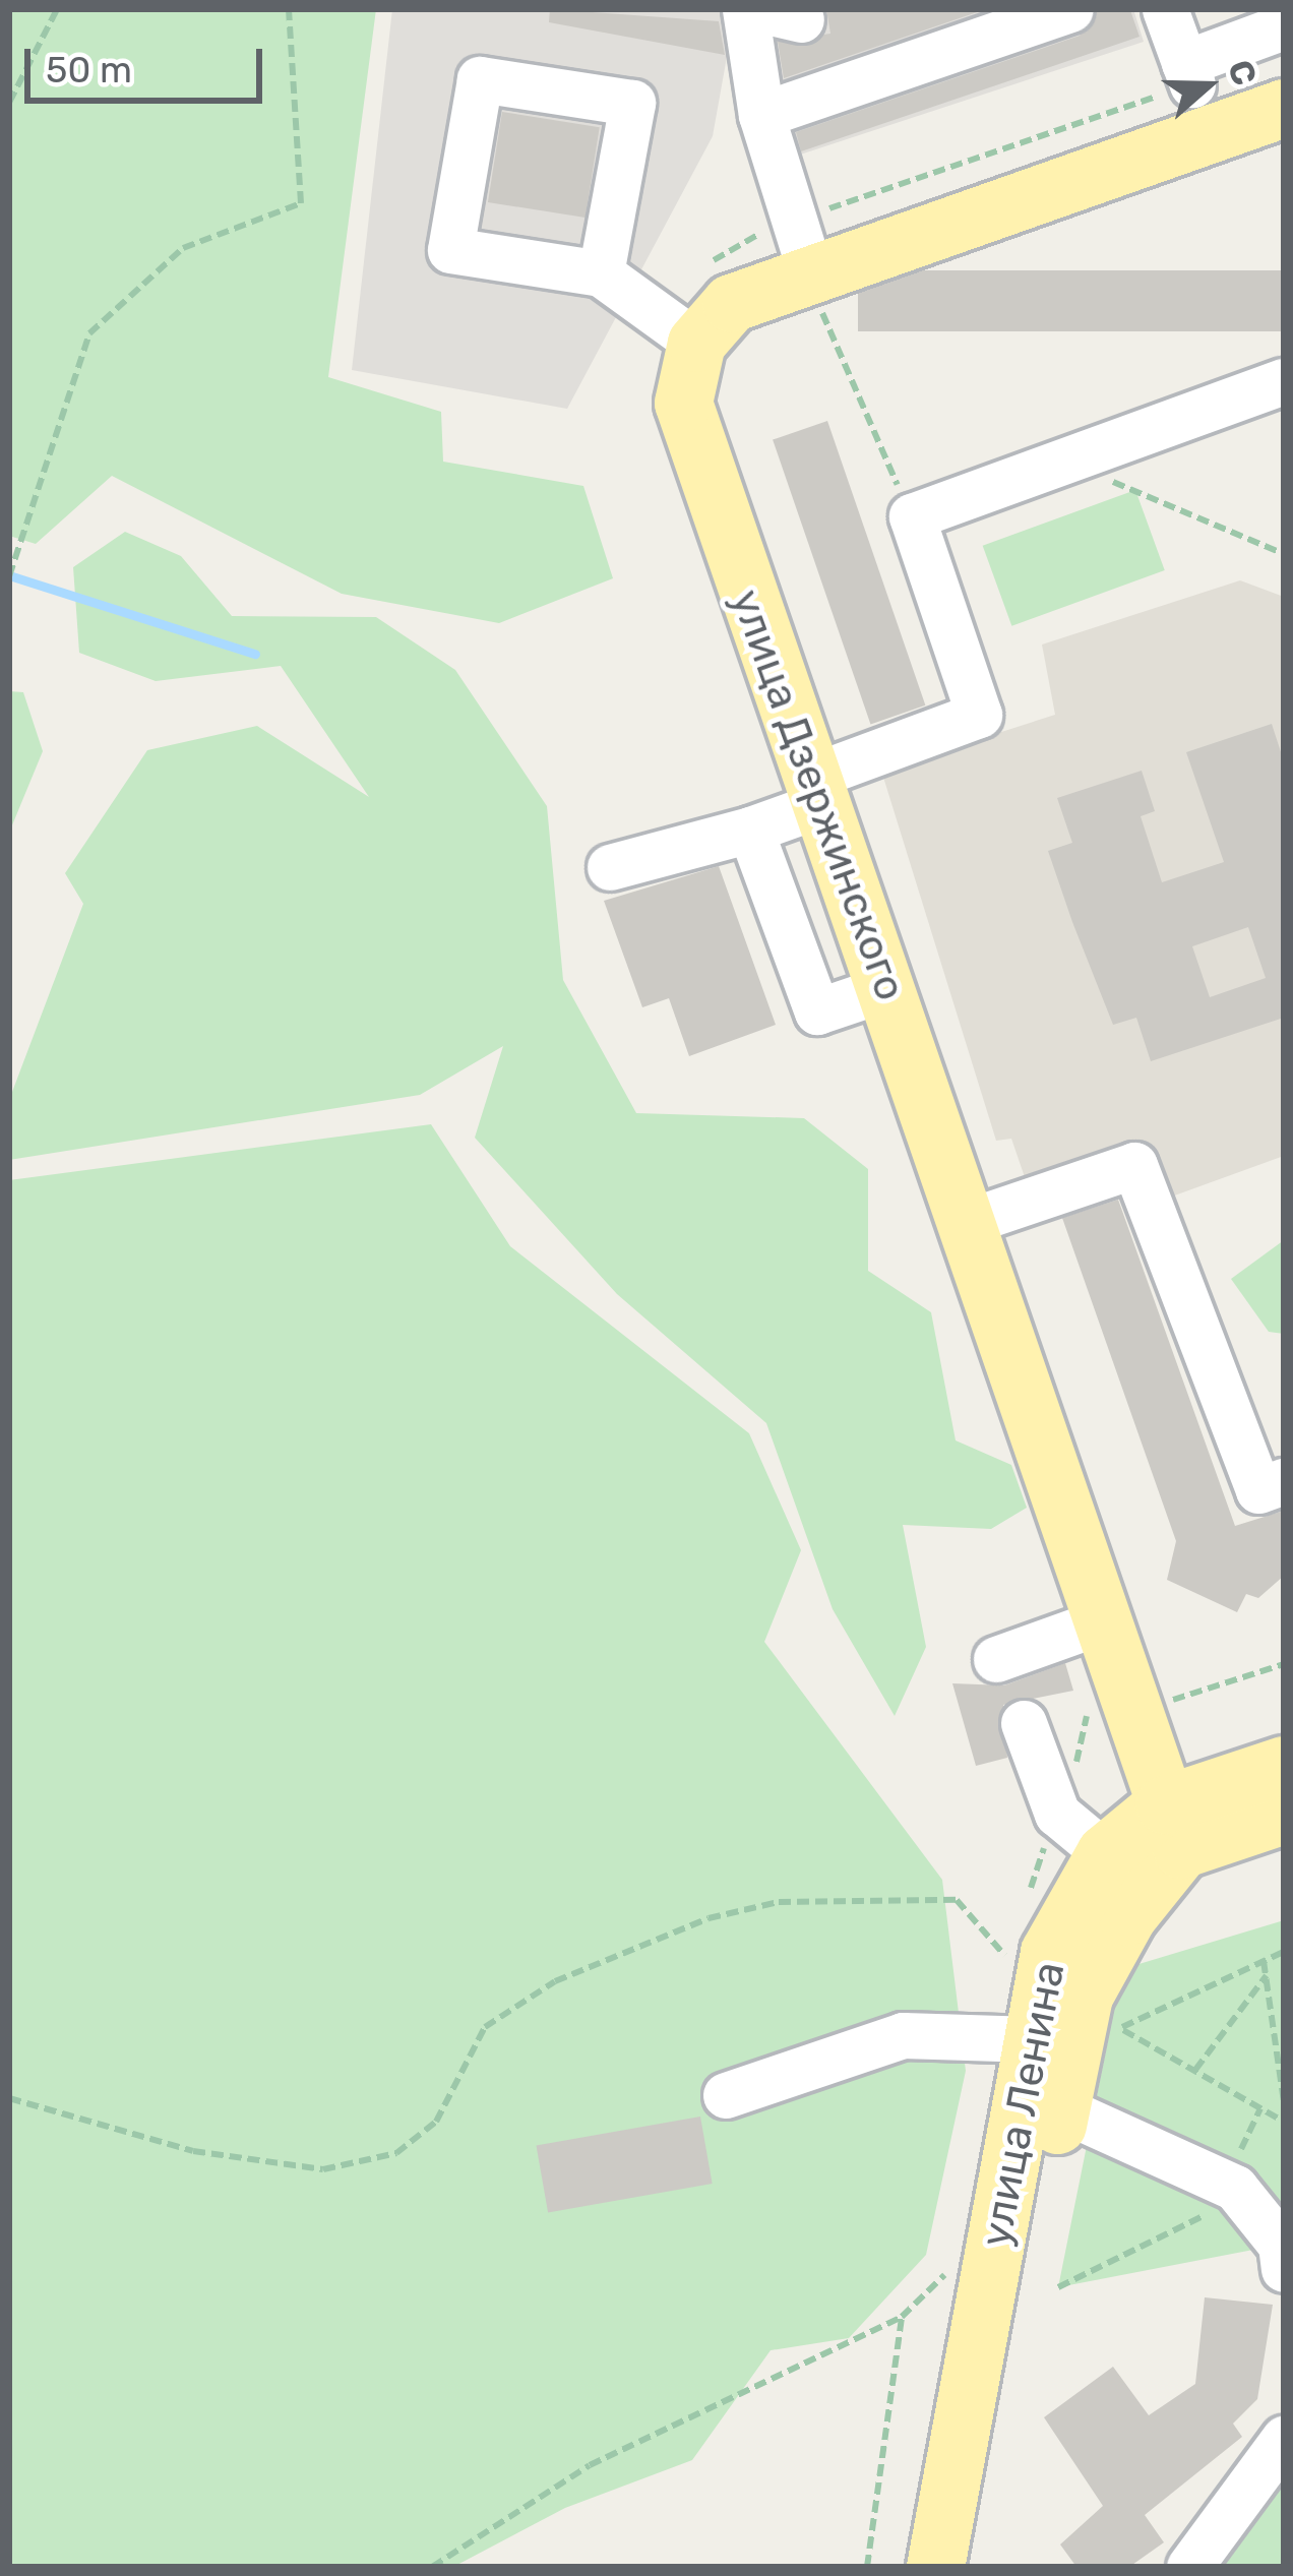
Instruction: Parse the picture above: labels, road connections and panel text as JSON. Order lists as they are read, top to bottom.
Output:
{
  "streets": {
    "main road": ["улица Дзержинского", "улица Ленина"]
  },
  "crossings": [
    ["улица Дзержинского", "улица Ленина"]
  ],
  "scale_bar": "50 m",
  "north": "right"
}
